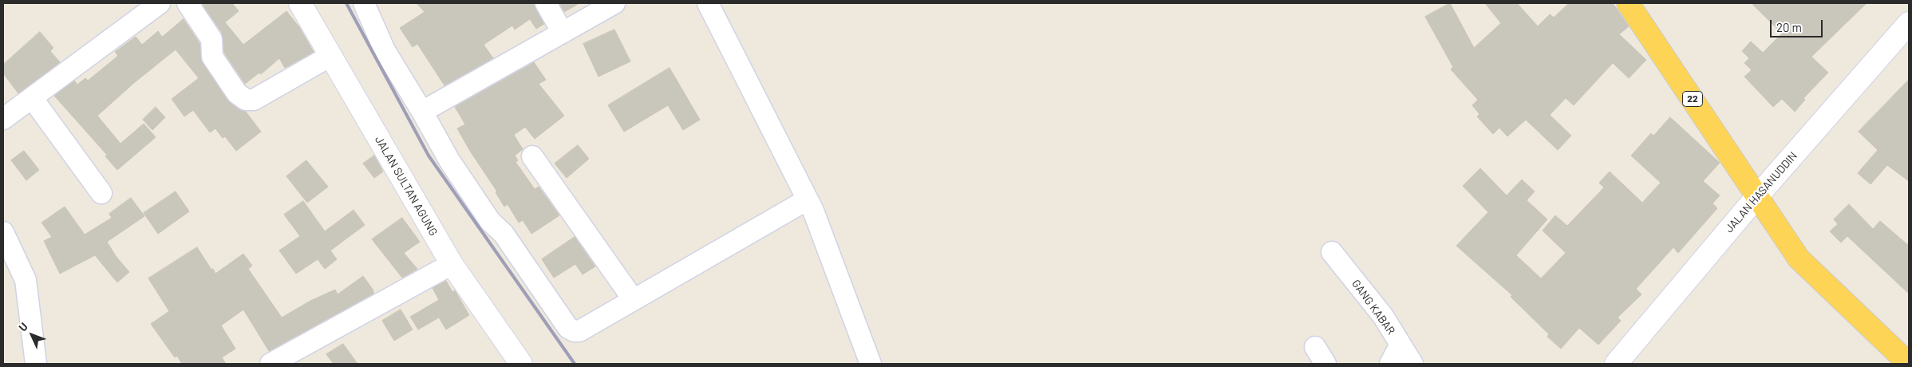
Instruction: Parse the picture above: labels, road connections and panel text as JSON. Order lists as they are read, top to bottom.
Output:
{
  "streets": {
    "highway": ["22"],
    "main road": ["JALAN SULTAN AGUNG", "JALAN HASANUDDIN"],
    "street": ["GANG KABAR"]
  },
  "crossings": [
    ["22", "JALAN HASANUDDIN"]
  ],
  "scale_bar": "20 m",
  "north": "top left"
}
